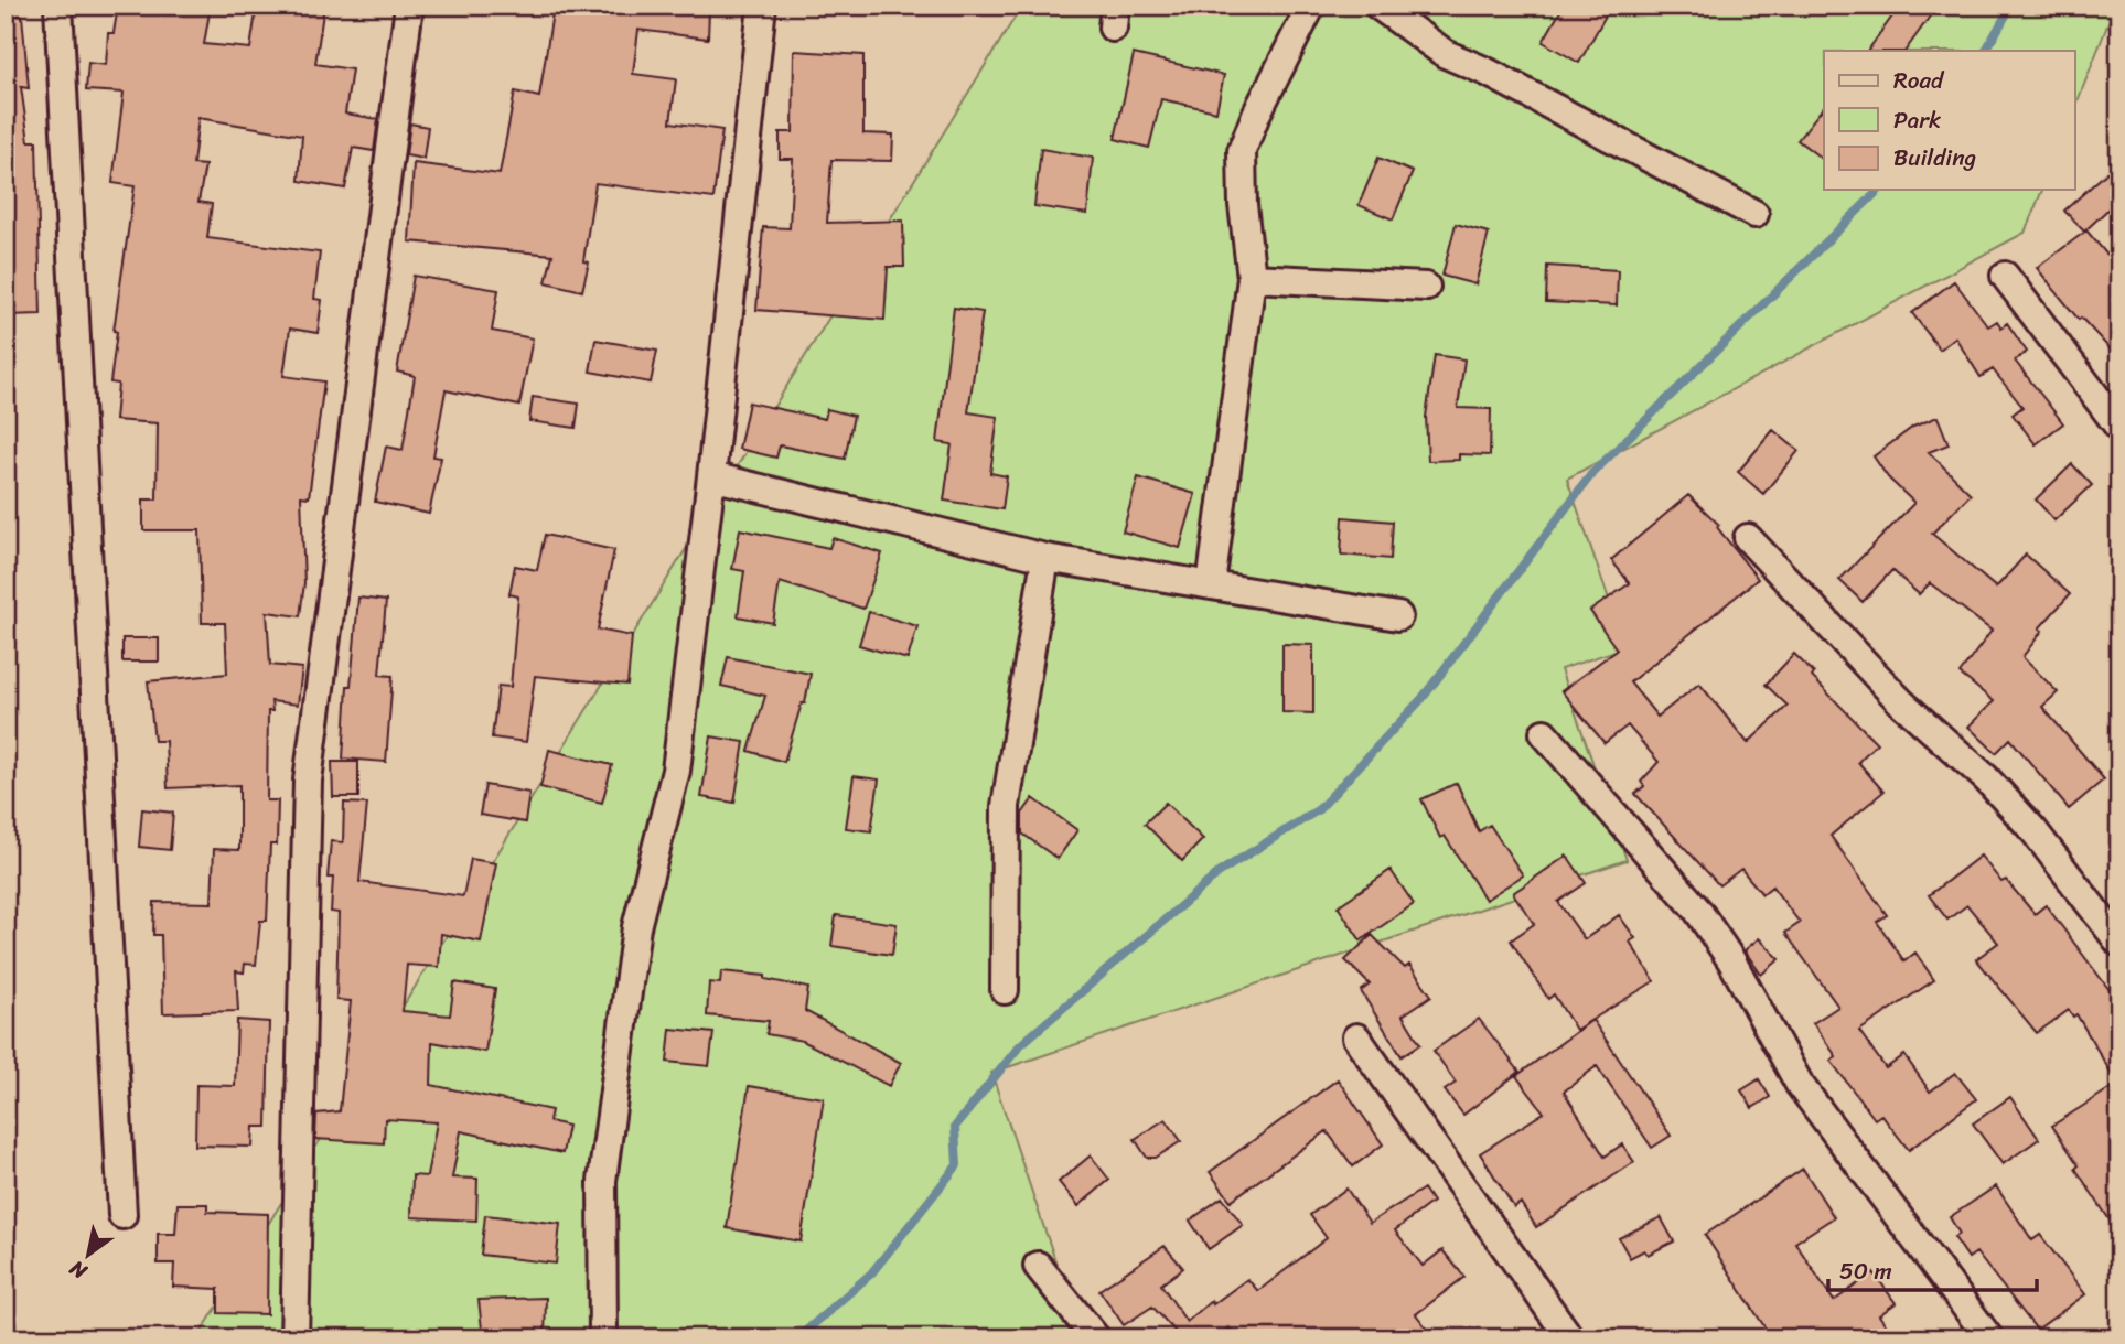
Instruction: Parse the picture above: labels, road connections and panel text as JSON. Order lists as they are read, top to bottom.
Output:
{
  "legend": ["Road", "Park", "Building"],
  "scale_bar": "50 m",
  "north": "bottom left"
}
